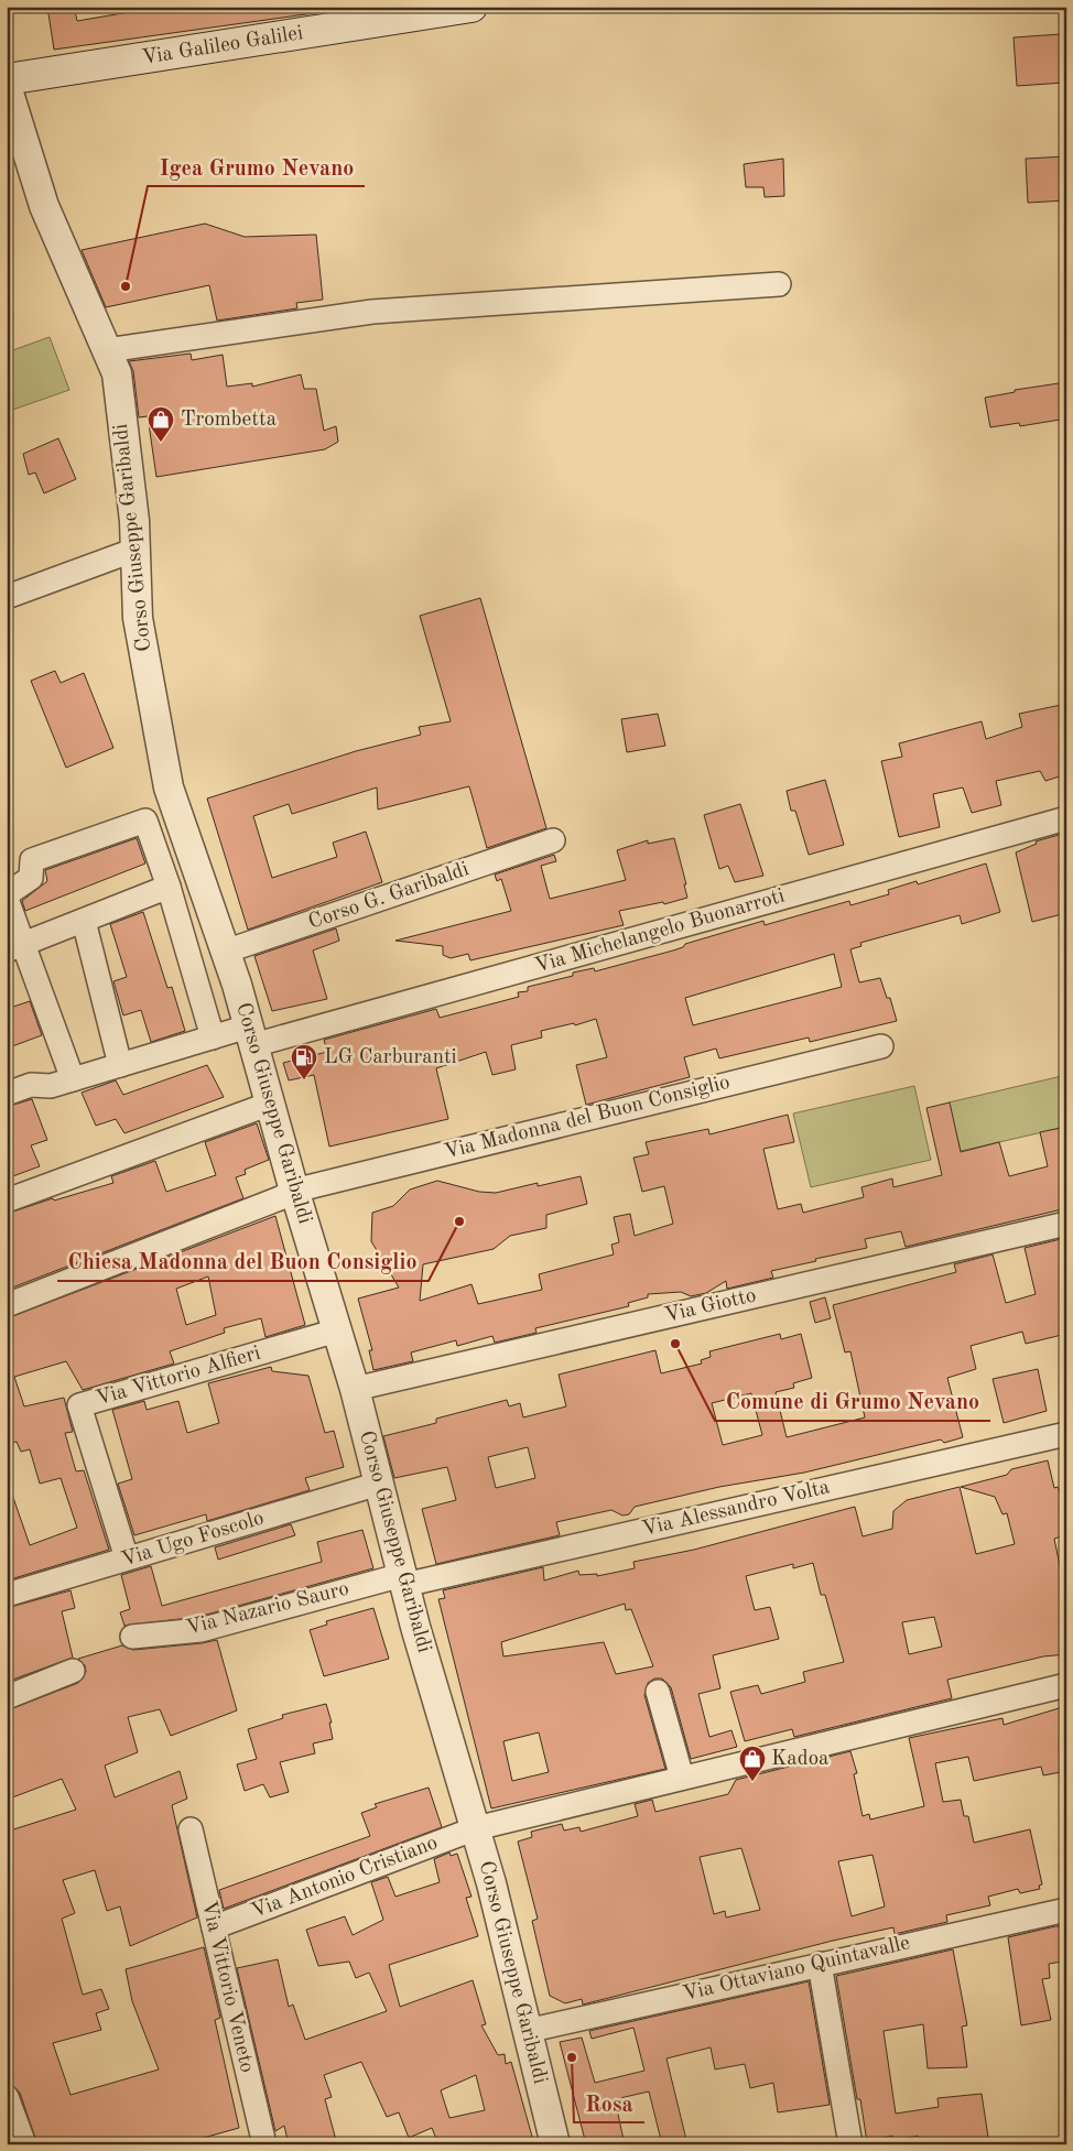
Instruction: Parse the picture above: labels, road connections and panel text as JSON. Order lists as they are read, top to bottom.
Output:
{
  "streets": {
    "main road": ["Via Galileo Galilei"],
    "street": [
      "Corso Giuseppe Garibaldi",
      "Corso G. Garibaldi",
      "Via Michelangelo Buonarroti",
      "Via Madonna del Buon Consiglio",
      "Via Giotto",
      "Via Vittorio Alfieri",
      "Via Alessandro Volta",
      "Via Ugo Foscolo",
      "Via Nazario Sauro",
      "Via Antonio Cristiano",
      "Via Ottaviano Quintavalle",
      "Via Vittorio Veneto"
    ]
  },
  "crossings": [
    ["Corso Giuseppe Garibaldi", "Corso G. Garibaldi"],
    ["Corso Giuseppe Garibaldi", "Via Michelangelo Buonarroti"],
    ["Corso Giuseppe Garibaldi", "Via Madonna del Buon Consiglio"],
    ["Corso Giuseppe Garibaldi", "Via Giotto"],
    ["Corso Giuseppe Garibaldi", "Via Vittorio Alfieri"],
    ["Corso Giuseppe Garibaldi", "Via Alessandro Volta"],
    ["Corso Giuseppe Garibaldi", "Via Ugo Foscolo"],
    ["Corso Giuseppe Garibaldi", "Via Nazario Sauro"],
    ["Corso Giuseppe Garibaldi", "Via Antonio Cristiano"],
    ["Corso Giuseppe Garibaldi", "Via Ottaviano Quintavalle"],
    ["Via Vittorio Alfieri", "Via Ugo Foscolo"],
    ["Via Alessandro Volta", "Via Nazario Sauro"],
    ["Via Antonio Cristiano", "Via Vittorio Veneto"]
  ],
  "places": {
    "other": [
      "Igea Grumo Nevano",
      "Chiesa Madonna del Buon Consiglio",
      "Comune di Grumo Nevano",
      "Rosa"
    ],
    "shop": ["Trombetta", "Kadoa"],
    "fuel station": ["LG Carburanti"]
  }
}
